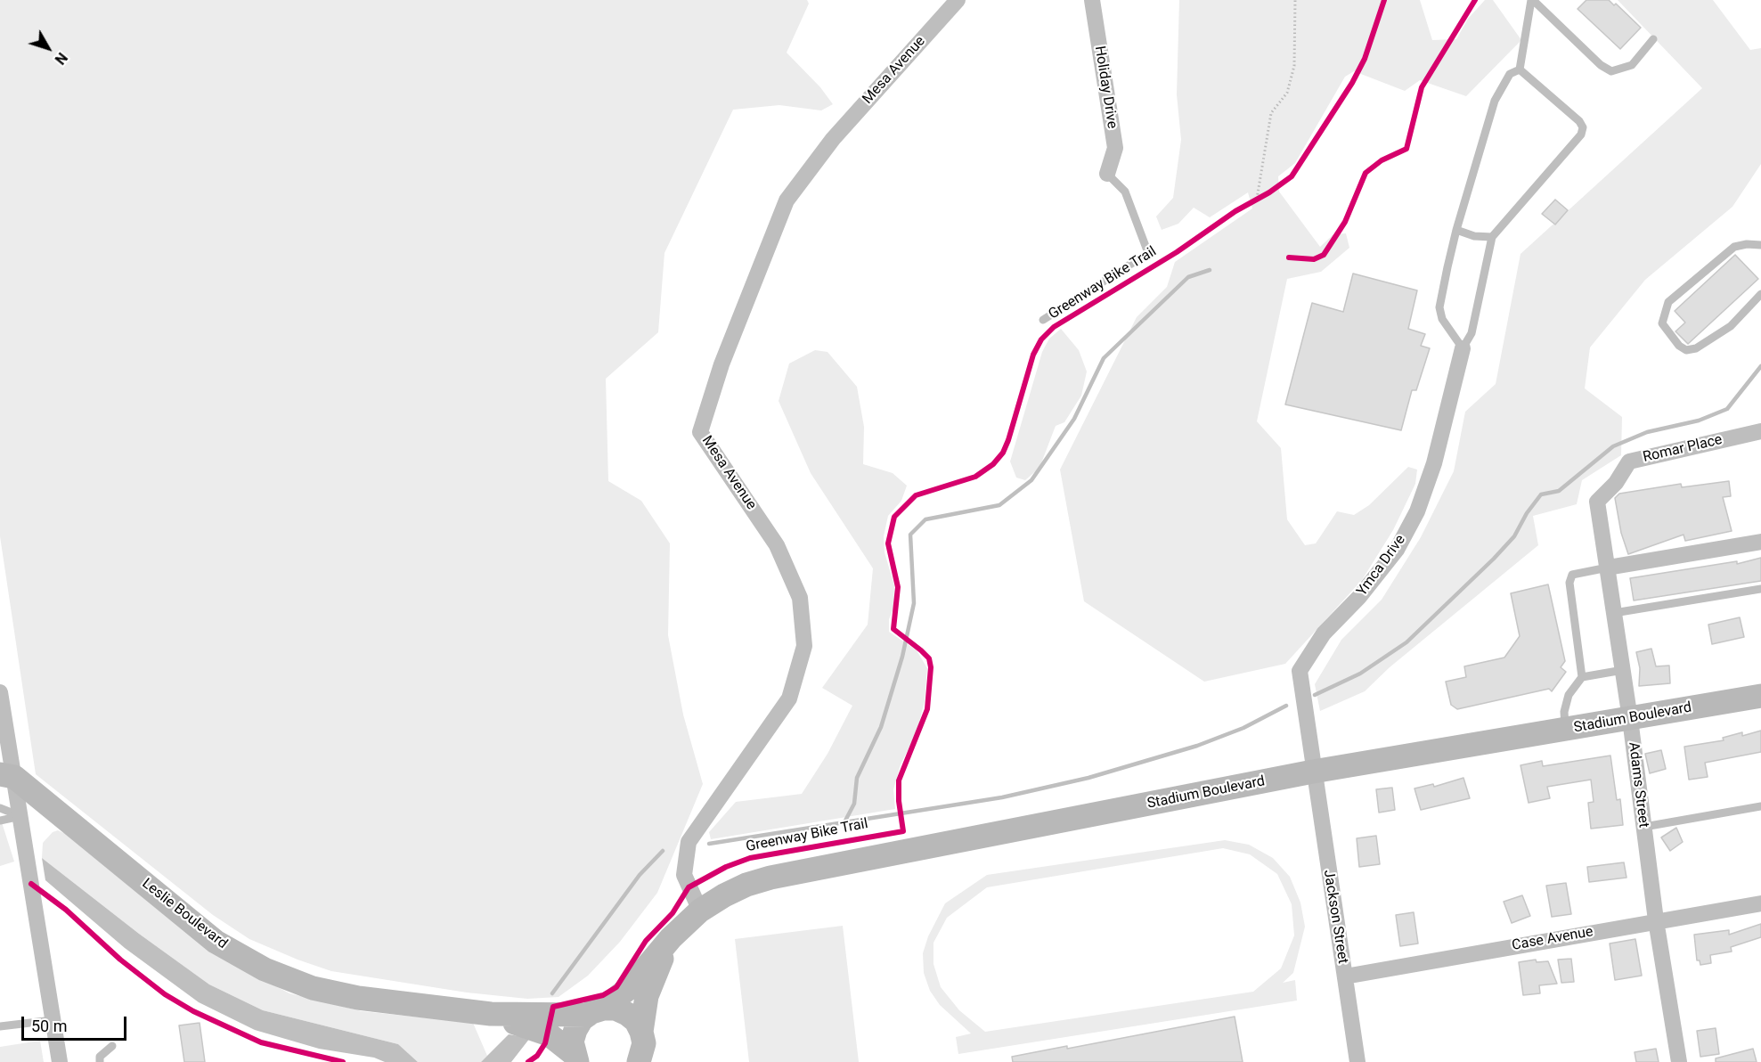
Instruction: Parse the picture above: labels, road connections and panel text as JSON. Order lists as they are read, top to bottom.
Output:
{
  "streets": {
    "main road": ["Stadium Boulevard", "Leslie Boulevard"],
    "street": [
      "Mesa Avenue",
      "Holiday Drive",
      "Romar Place",
      "Ymca Drive",
      "Adams Street",
      "Jackson Street",
      "Case Avenue"
    ],
    "cycle path": ["Greenway Bike Trail"]
  },
  "crossings": [
    ["Mesa Avenue", "Stadium Boulevard"],
    ["Romar Place", "Adams Street"],
    ["Ymca Drive", "Stadium Boulevard"],
    ["Ymca Drive", "Jackson Street"],
    ["Stadium Boulevard", "Adams Street"],
    ["Stadium Boulevard", "Leslie Boulevard"],
    ["Stadium Boulevard", "Jackson Street"],
    ["Adams Street", "Case Avenue"],
    ["Jackson Street", "Case Avenue"]
  ],
  "scale_bar": "50 m",
  "north": "bottom right"
}
